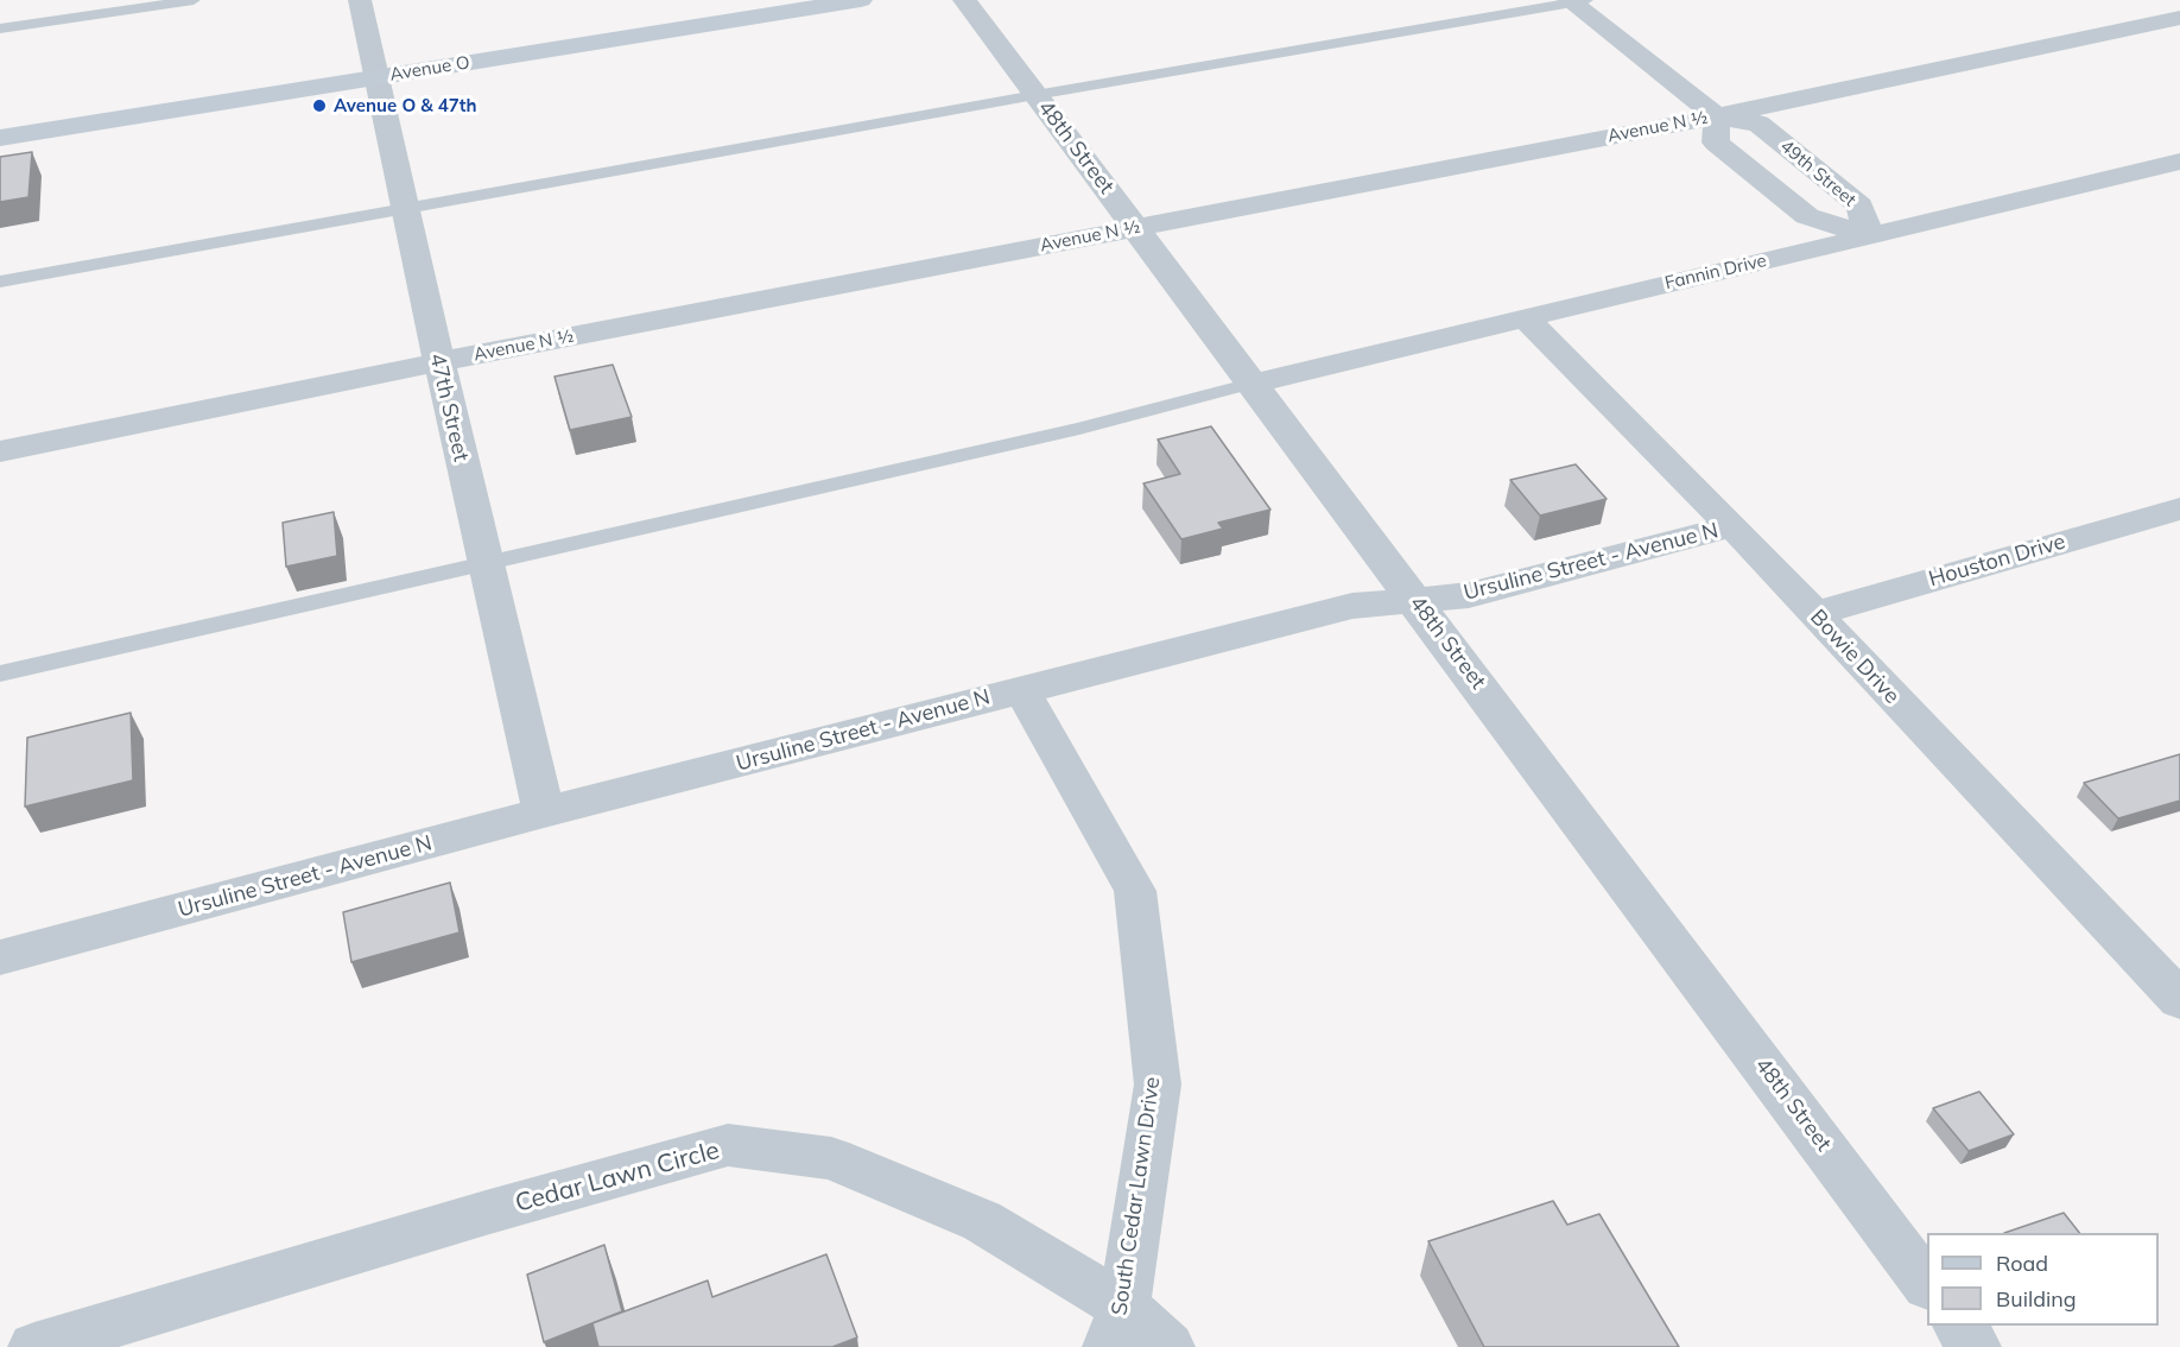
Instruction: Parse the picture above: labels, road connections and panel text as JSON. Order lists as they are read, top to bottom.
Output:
{
  "streets": {
    "main road": ["Avenue O"],
    "street": [
      "Avenue N ½",
      "48th Street",
      "49th Street",
      "Fannin Drive",
      "47th Street",
      "Houston Drive",
      "Ursuline Street - Avenue N",
      "Bowie Drive",
      "Cedar Lawn Circle",
      "South Cedar Lawn Drive"
    ]
  },
  "crossings": [
    ["Avenue O", "47th Street"],
    ["Avenue N ½", "48th Street"],
    ["Avenue N ½", "49th Street"],
    ["Avenue N ½", "47th Street"],
    ["48th Street", "Fannin Drive"],
    ["48th Street", "Ursuline Street - Avenue N"],
    ["49th Street", "Fannin Drive"],
    ["Fannin Drive", "Bowie Drive"],
    ["47th Street", "Ursuline Street - Avenue N"],
    ["Houston Drive", "Bowie Drive"],
    ["Ursuline Street - Avenue N", "Bowie Drive"],
    ["Ursuline Street - Avenue N", "South Cedar Lawn Drive"],
    ["Cedar Lawn Circle", "South Cedar Lawn Drive"]
  ],
  "places": ["Avenue O & 47th"],
  "legend": ["Road", "Building"]
}
